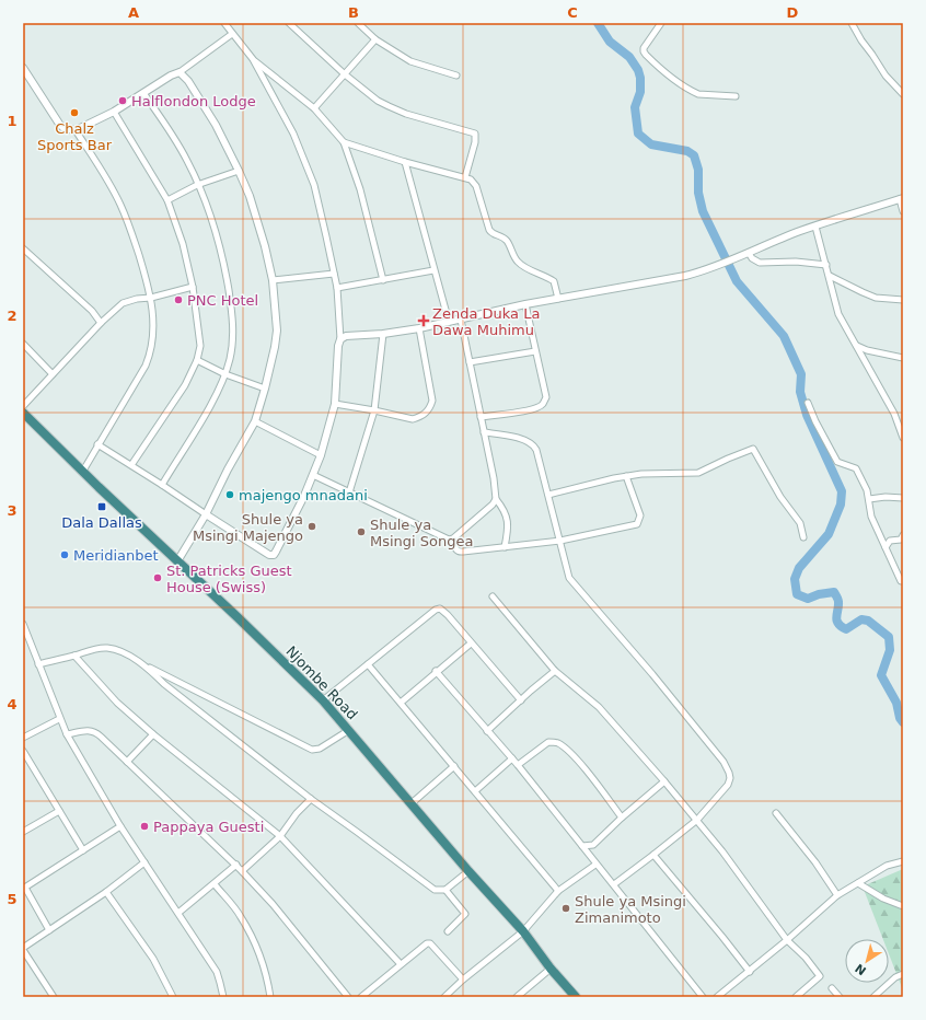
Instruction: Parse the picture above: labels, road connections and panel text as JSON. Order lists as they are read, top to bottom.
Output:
{
  "streets": {
    "highway": ["Njombe Road"]
  },
  "places": {
    "other": [
      "Halflondon Lodge",
      "Chalz Sports Bar",
      "PNC Hotel",
      "majengo mnadani",
      "Shule ya Msingi Majengo",
      "Shule ya Msingi Songea",
      "Meridianbet",
      "St. Patricks Guest House (Swiss)",
      "Pappaya Guesti",
      "Shule ya Msingi Zimanimoto"
    ],
    "health": ["Zenda Duka La Dawa Muhimu"],
    "transit": ["Dala Dallas"]
  },
  "north": "bottom left",
  "grid": {
    "columns": [
      "A",
      "B",
      "C",
      "D"
    ],
    "rows": [
      "1",
      "2",
      "3",
      "4",
      "5"
    ]
  }
}
